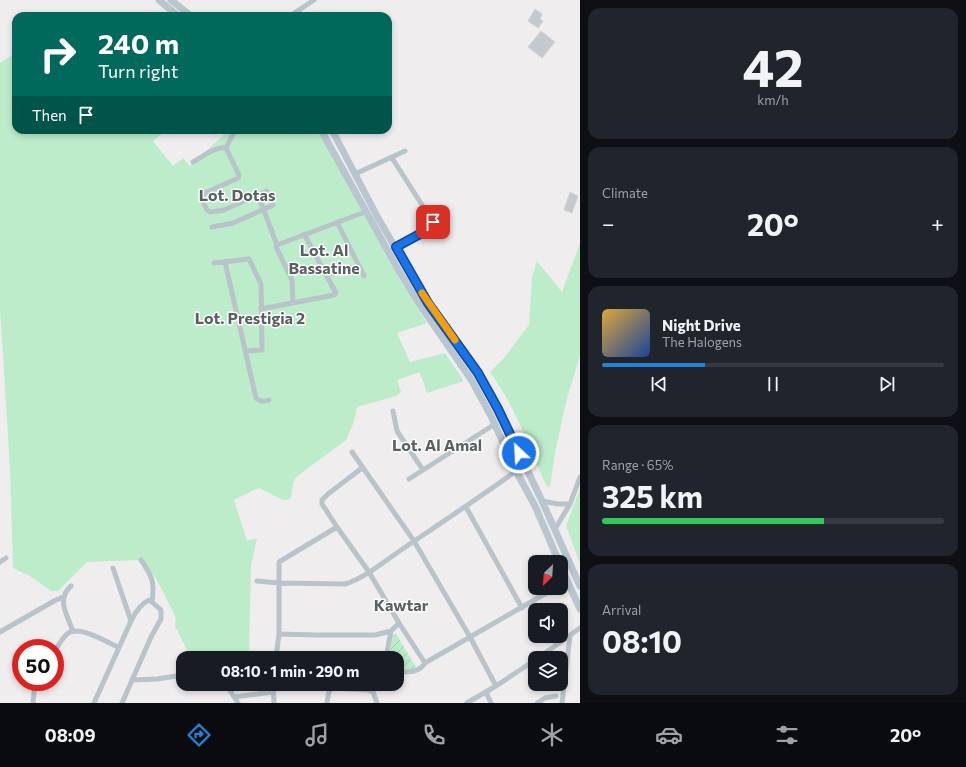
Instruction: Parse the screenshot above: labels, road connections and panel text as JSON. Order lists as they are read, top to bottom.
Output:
{
  "districts": [
    "Lot. Dotas",
    "Lot. Al Bassatine",
    "Lot. Prestigia 2",
    "Lot. Al Amal",
    "Kawtar"
  ],
  "north": "bottom left",
  "page": {
    "tile": [
      ["42", "km/h"],
      "Climate",
      ["Range · 65%", "325 km"],
      ["Arrival", "08:10"]
    ],
    "turn": ["240 m", "Turn right"],
    "then": "Then",
    "heat": ["−", "20°", "+"],
    "song": ["Night Drive", "The Halogens"],
    "limit": "50",
    "trip": "08:10 · 1 min · 290 m",
    "tabs": ["08:09", "20°"]
  }
}
